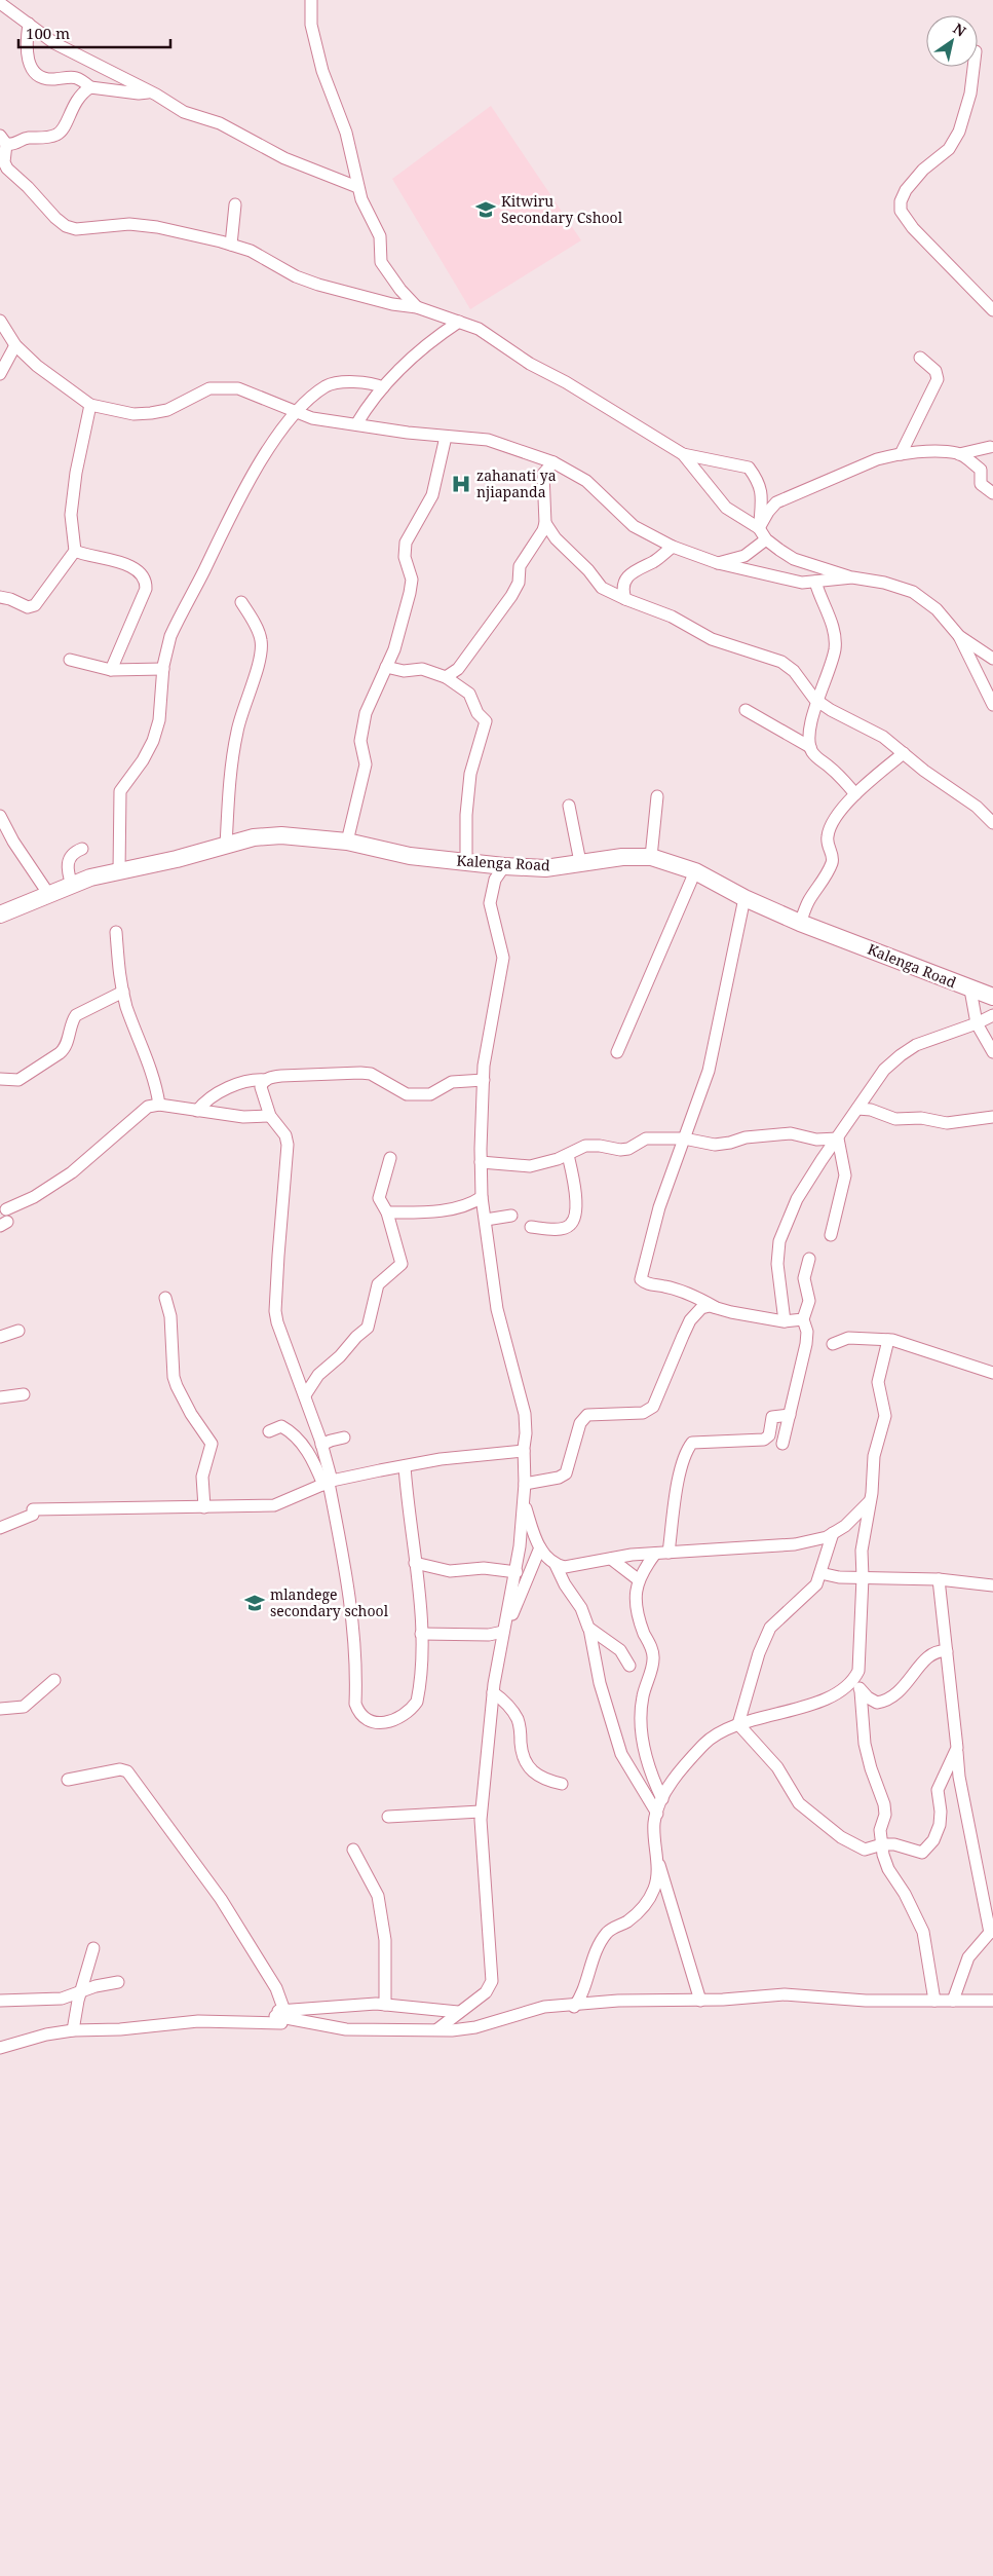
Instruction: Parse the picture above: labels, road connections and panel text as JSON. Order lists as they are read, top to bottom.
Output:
{
  "streets": {
    "main road": ["Kalenga Road"]
  },
  "places": {
    "school or university": ["Kitwiru Secondary Cshool", "mlandege secondary school"],
    "hospital": ["zahanati ya njiapanda"]
  },
  "scale_bar": "100 m",
  "north": "top right"
}
